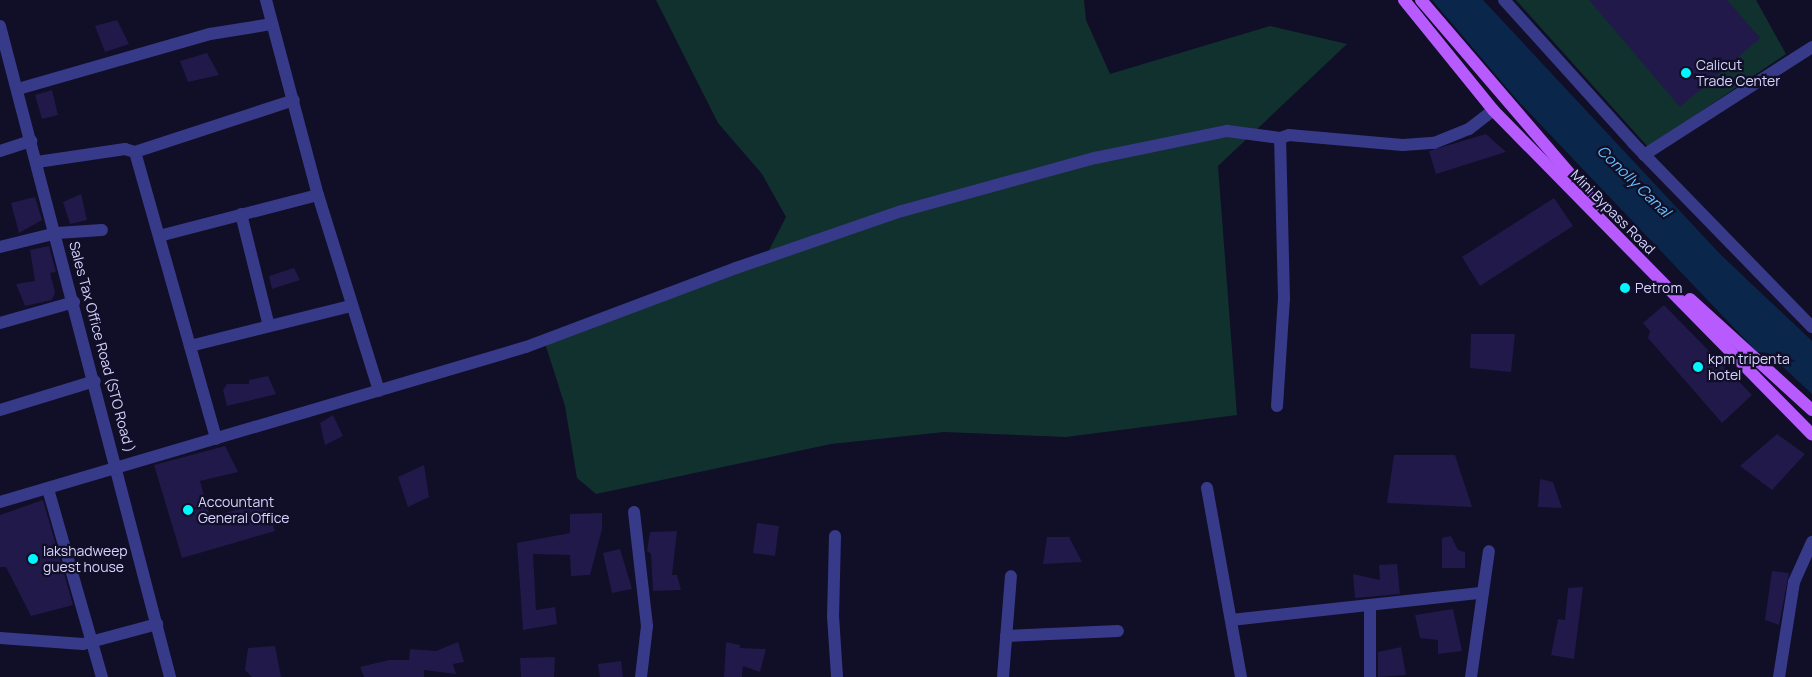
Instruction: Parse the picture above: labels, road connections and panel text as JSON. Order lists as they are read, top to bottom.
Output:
{
  "streets": {
    "main road": ["Mini Bypass Road"],
    "street": ["Sales Tax Office Road (STO Road )"]
  },
  "water": ["Conolly Canal"],
  "places": [
    "Calicut Trade Center",
    "Petrom",
    "kpm tripenta hotel",
    "Accountant General Office",
    "lakshadweep guest house"
  ]
}
